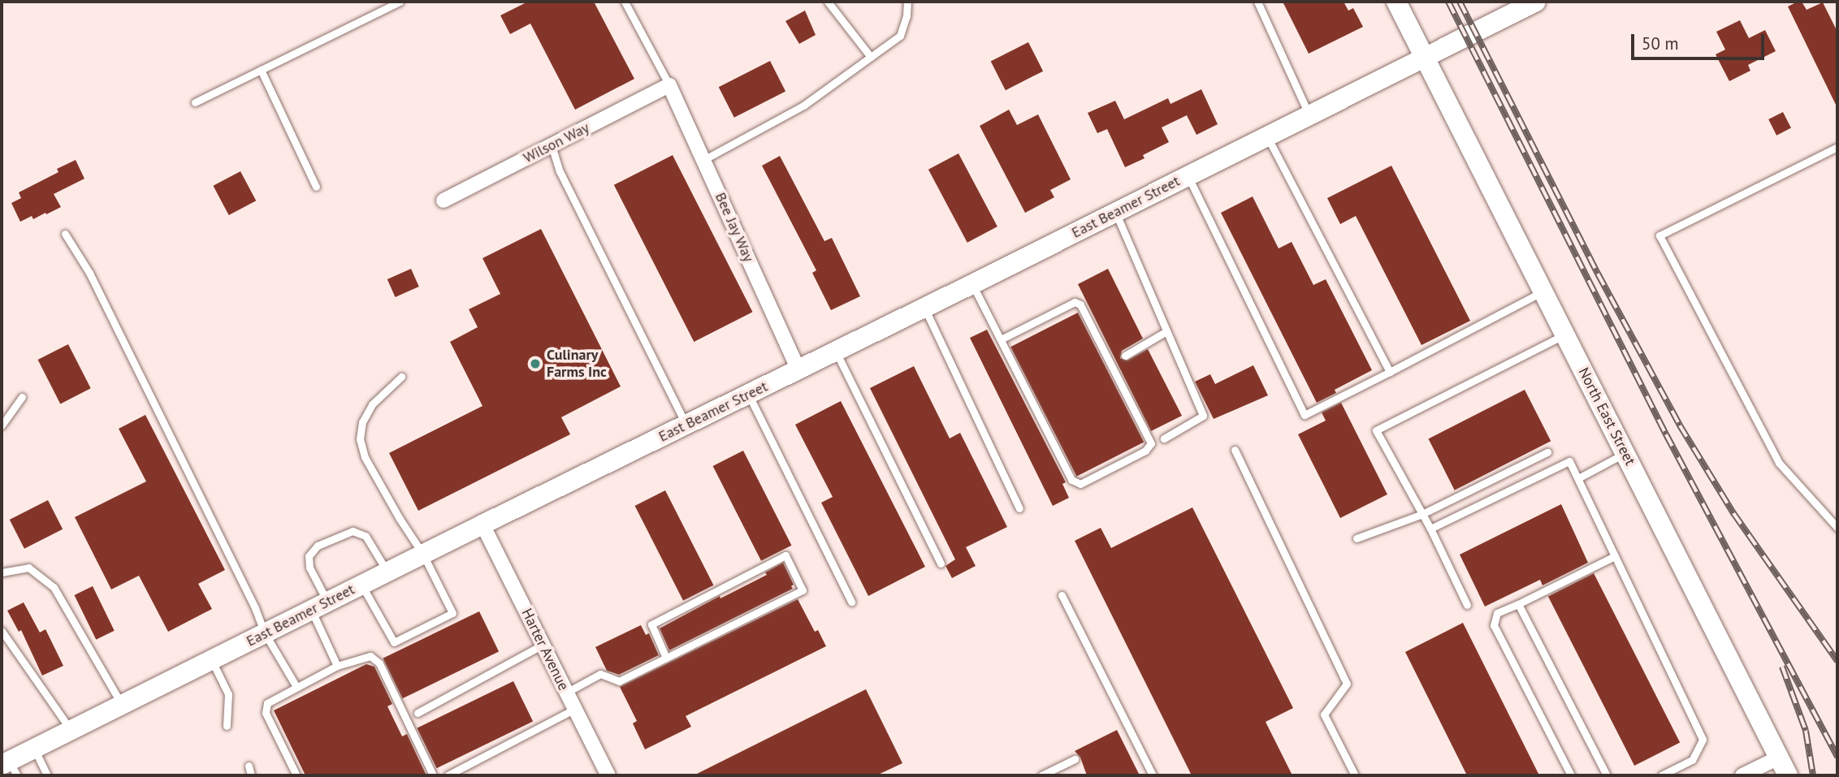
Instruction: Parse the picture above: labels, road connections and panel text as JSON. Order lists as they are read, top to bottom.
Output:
{
  "streets": {
    "street": [
      "Wilson Way",
      "East Beamer Street",
      "Bee Jay Way",
      "North East Street",
      "Harter Avenue"
    ]
  },
  "crossings": [
    ["Wilson Way", "Bee Jay Way"],
    ["East Beamer Street", "Bee Jay Way"],
    ["East Beamer Street", "North East Street"],
    ["East Beamer Street", "Harter Avenue"]
  ],
  "places": ["Culinary Farms Inc"],
  "scale_bar": "50 m"
}
